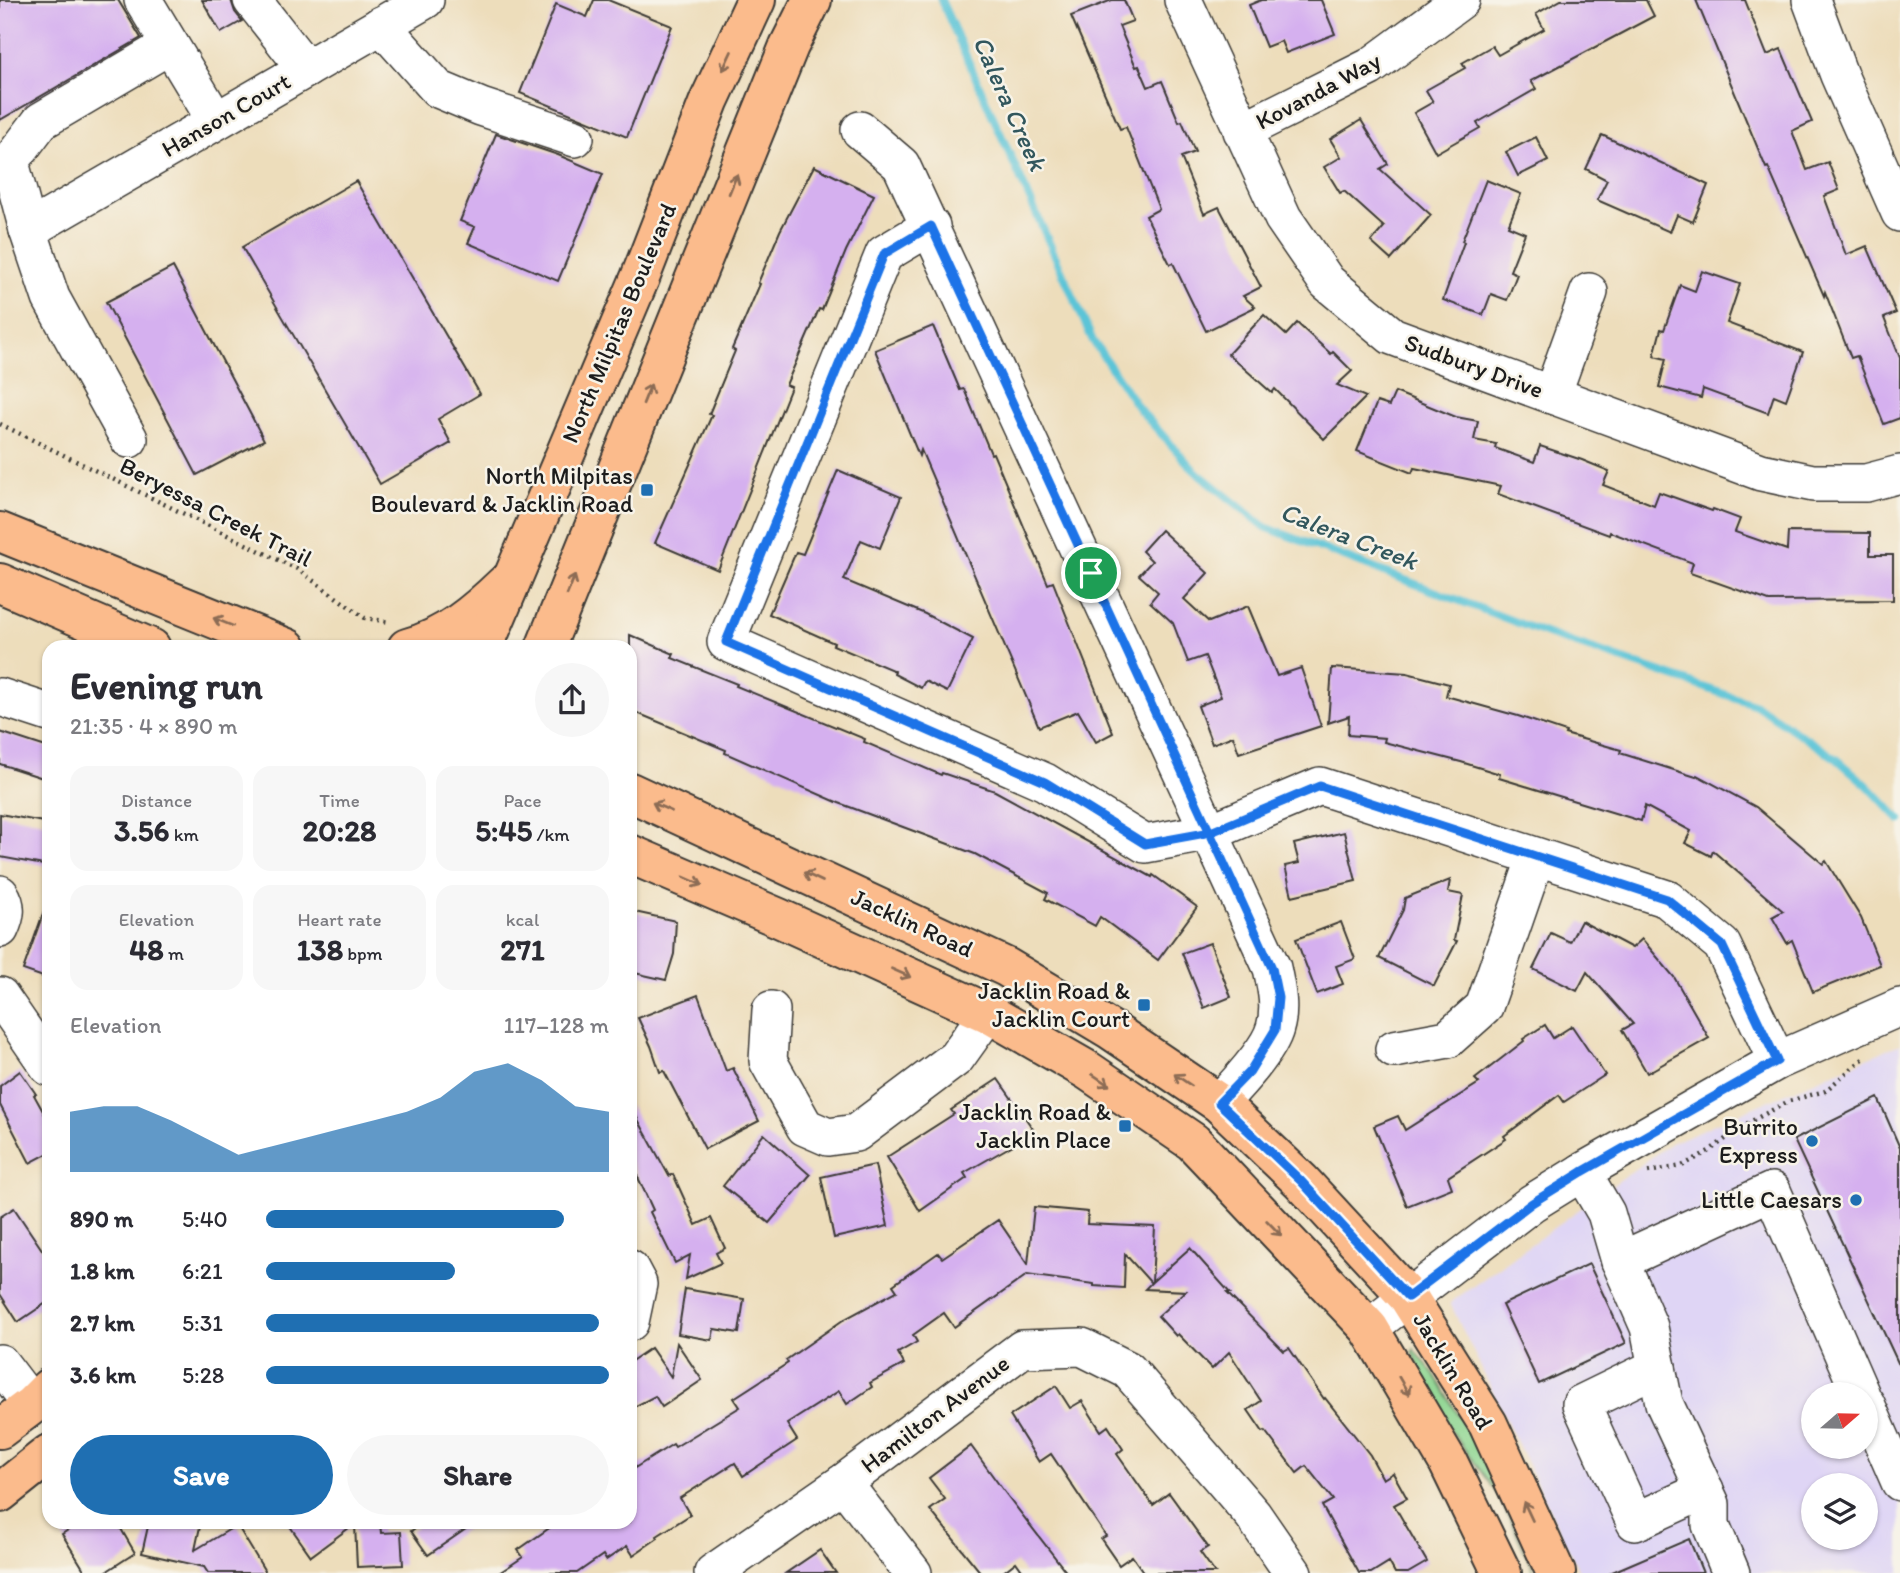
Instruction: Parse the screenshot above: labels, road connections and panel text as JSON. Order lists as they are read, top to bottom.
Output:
{
  "streets": {
    "main road": ["North Milpitas Boulevard", "Jacklin Road"],
    "street": [
      "Kovanda Way",
      "Hanson Court",
      "Sudbury Drive",
      "Hamilton Avenue"
    ],
    "path": ["Beryessa Creek Trail"]
  },
  "crossings": [
    ["Kovanda Way", "Sudbury Drive"]
  ],
  "water": ["Calera Creek"],
  "places": {
    "transit": ["North Milpitas Boulevard & Jacklin Road", "Jacklin Road & Jacklin Court", "Jacklin Road & Jacklin Place"],
    "other": ["Burrito Express", "Little Caesars"]
  },
  "north": "right",
  "page": {
    "heading": ["Evening run", "21:35 · 4 × 890 m"],
    "stats": [
      ["Distance", "3.56 km"],
      ["Time", "20:28"],
      ["Pace", "5:45 /km"],
      ["Elevation", "48 m"],
      ["Heart rate", "138 bpm"],
      ["kcal", "271"]
    ],
    "chart": ["Elevation", "117–128 m"],
    "list": [
      {
        "name": "890 m",
        "note": "5:40"
      },
      {
        "name": "1.8 km",
        "note": "6:21"
      },
      {
        "name": "2.7 km",
        "note": "5:31"
      },
      {
        "name": "3.6 km",
        "note": "5:28"
      }
    ],
    "buttons": ["Save", "Share"]
  }
}
